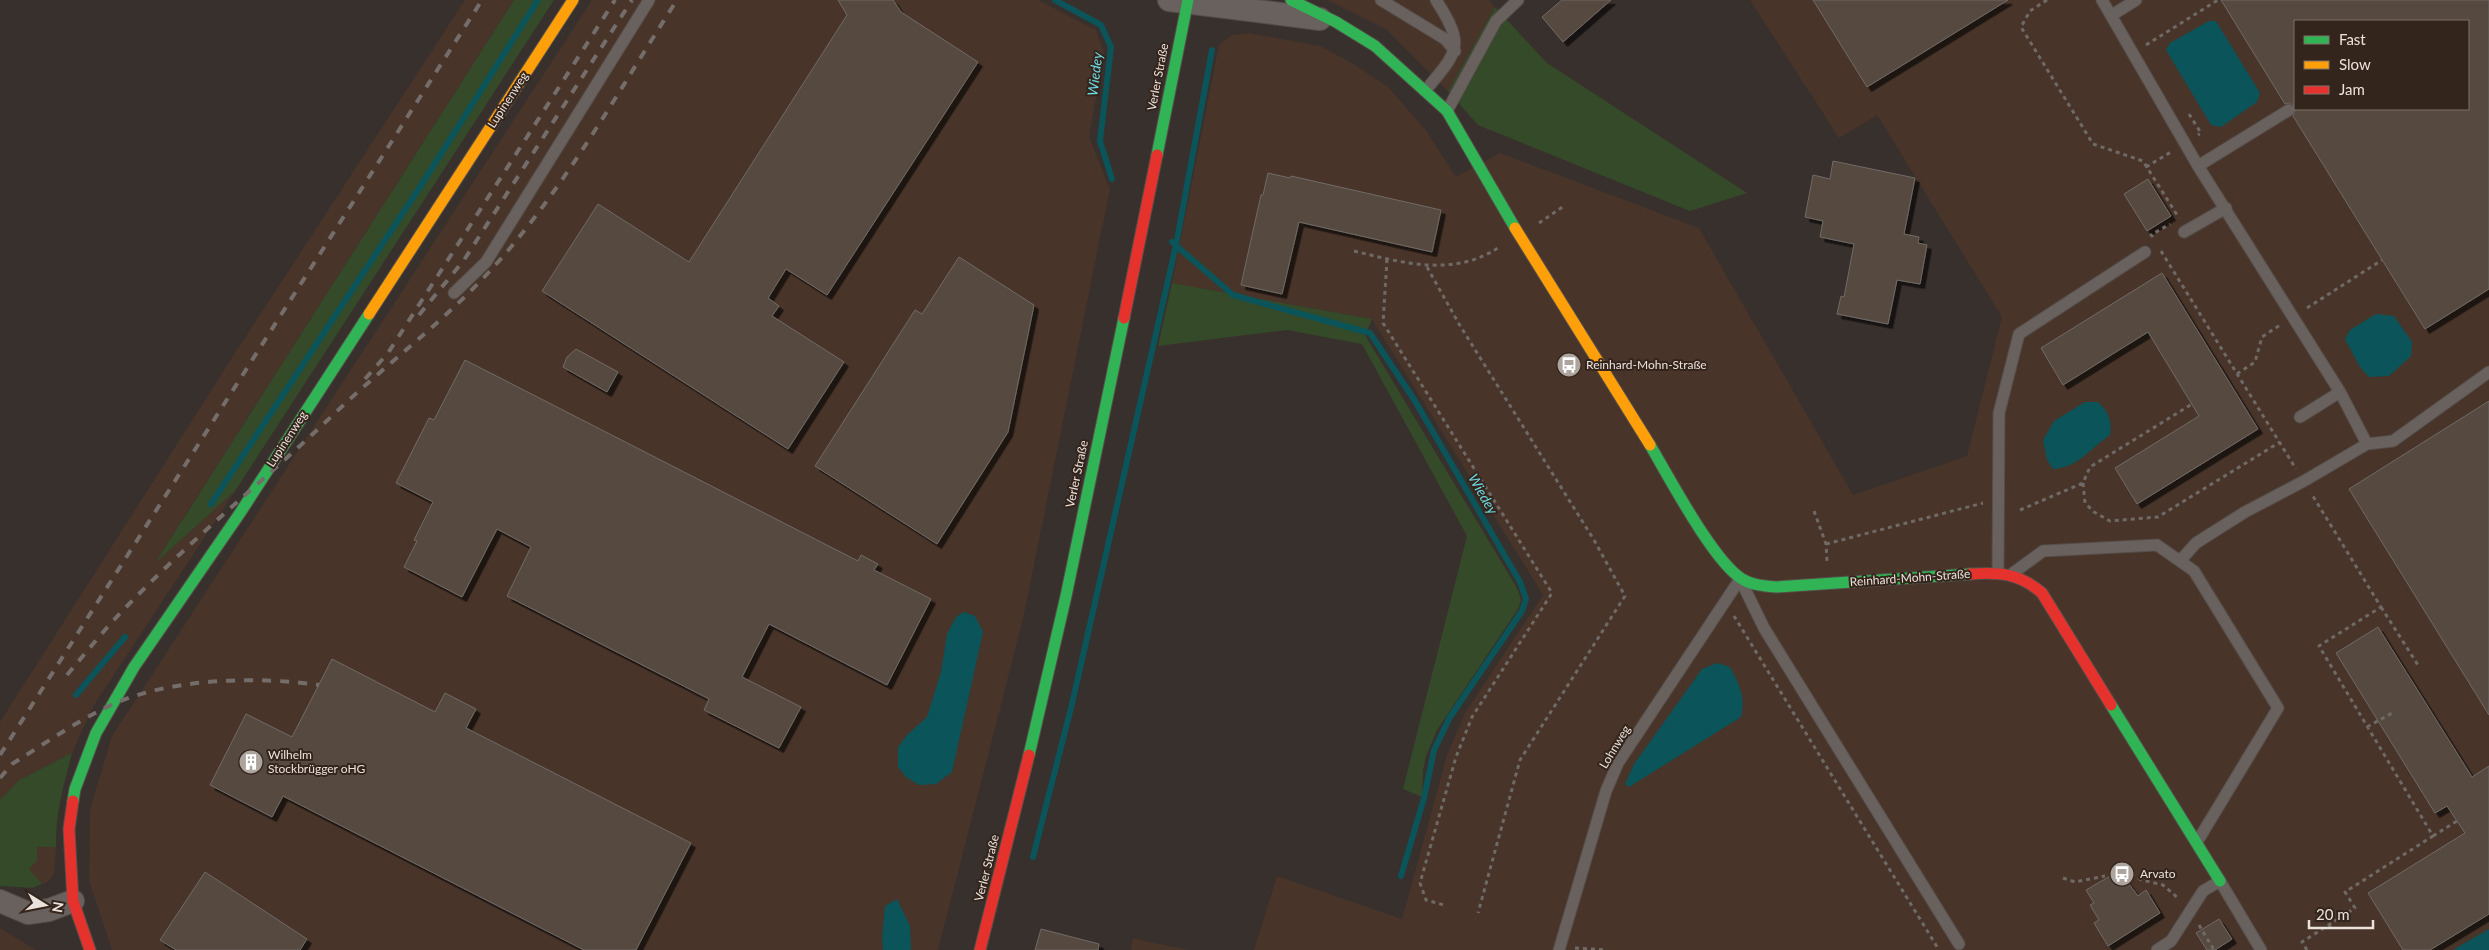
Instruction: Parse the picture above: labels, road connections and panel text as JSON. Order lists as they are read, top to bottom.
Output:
{
  "streets": {
    "street": ["Verler Straße", "Lupinenweg", "Reinhard-Mohn-Straße"],
    "lane": ["Lohnweg"]
  },
  "crossings": [
    ["Reinhard-Mohn-Straße", "Lohnweg"]
  ],
  "water": ["Wiedey"],
  "places": {
    "bus stop": ["Reinhard-Mohn-Straße", "Arvato"],
    "building": ["Wilhelm Stockbrügger oHG"]
  },
  "legend": ["Fast", "Slow", "Jam"],
  "scale_bar": "20 m",
  "north": "right"
}
